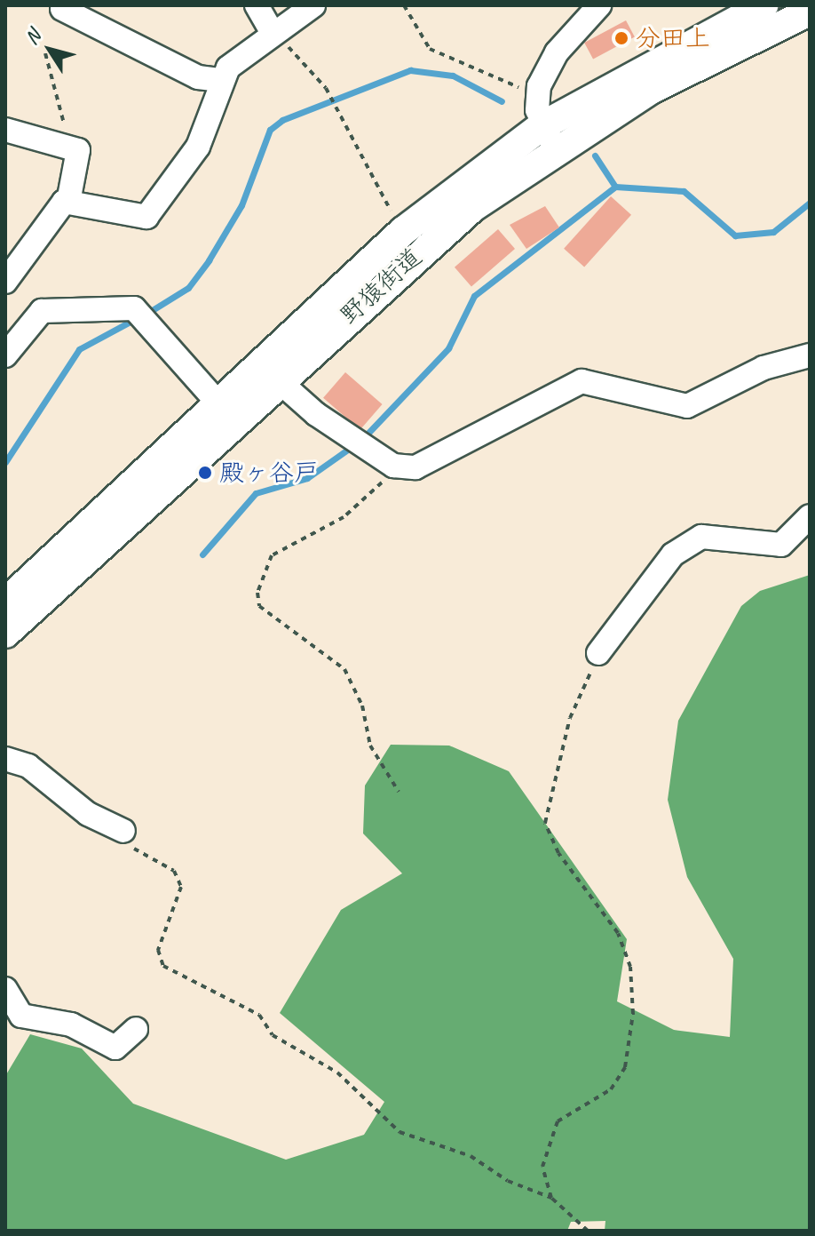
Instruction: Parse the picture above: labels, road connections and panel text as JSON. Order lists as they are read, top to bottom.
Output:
{
  "streets": {
    "main road": ["野猿街道"]
  },
  "places": ["分田上", "殿ヶ谷戸"],
  "north": "top left"
}
